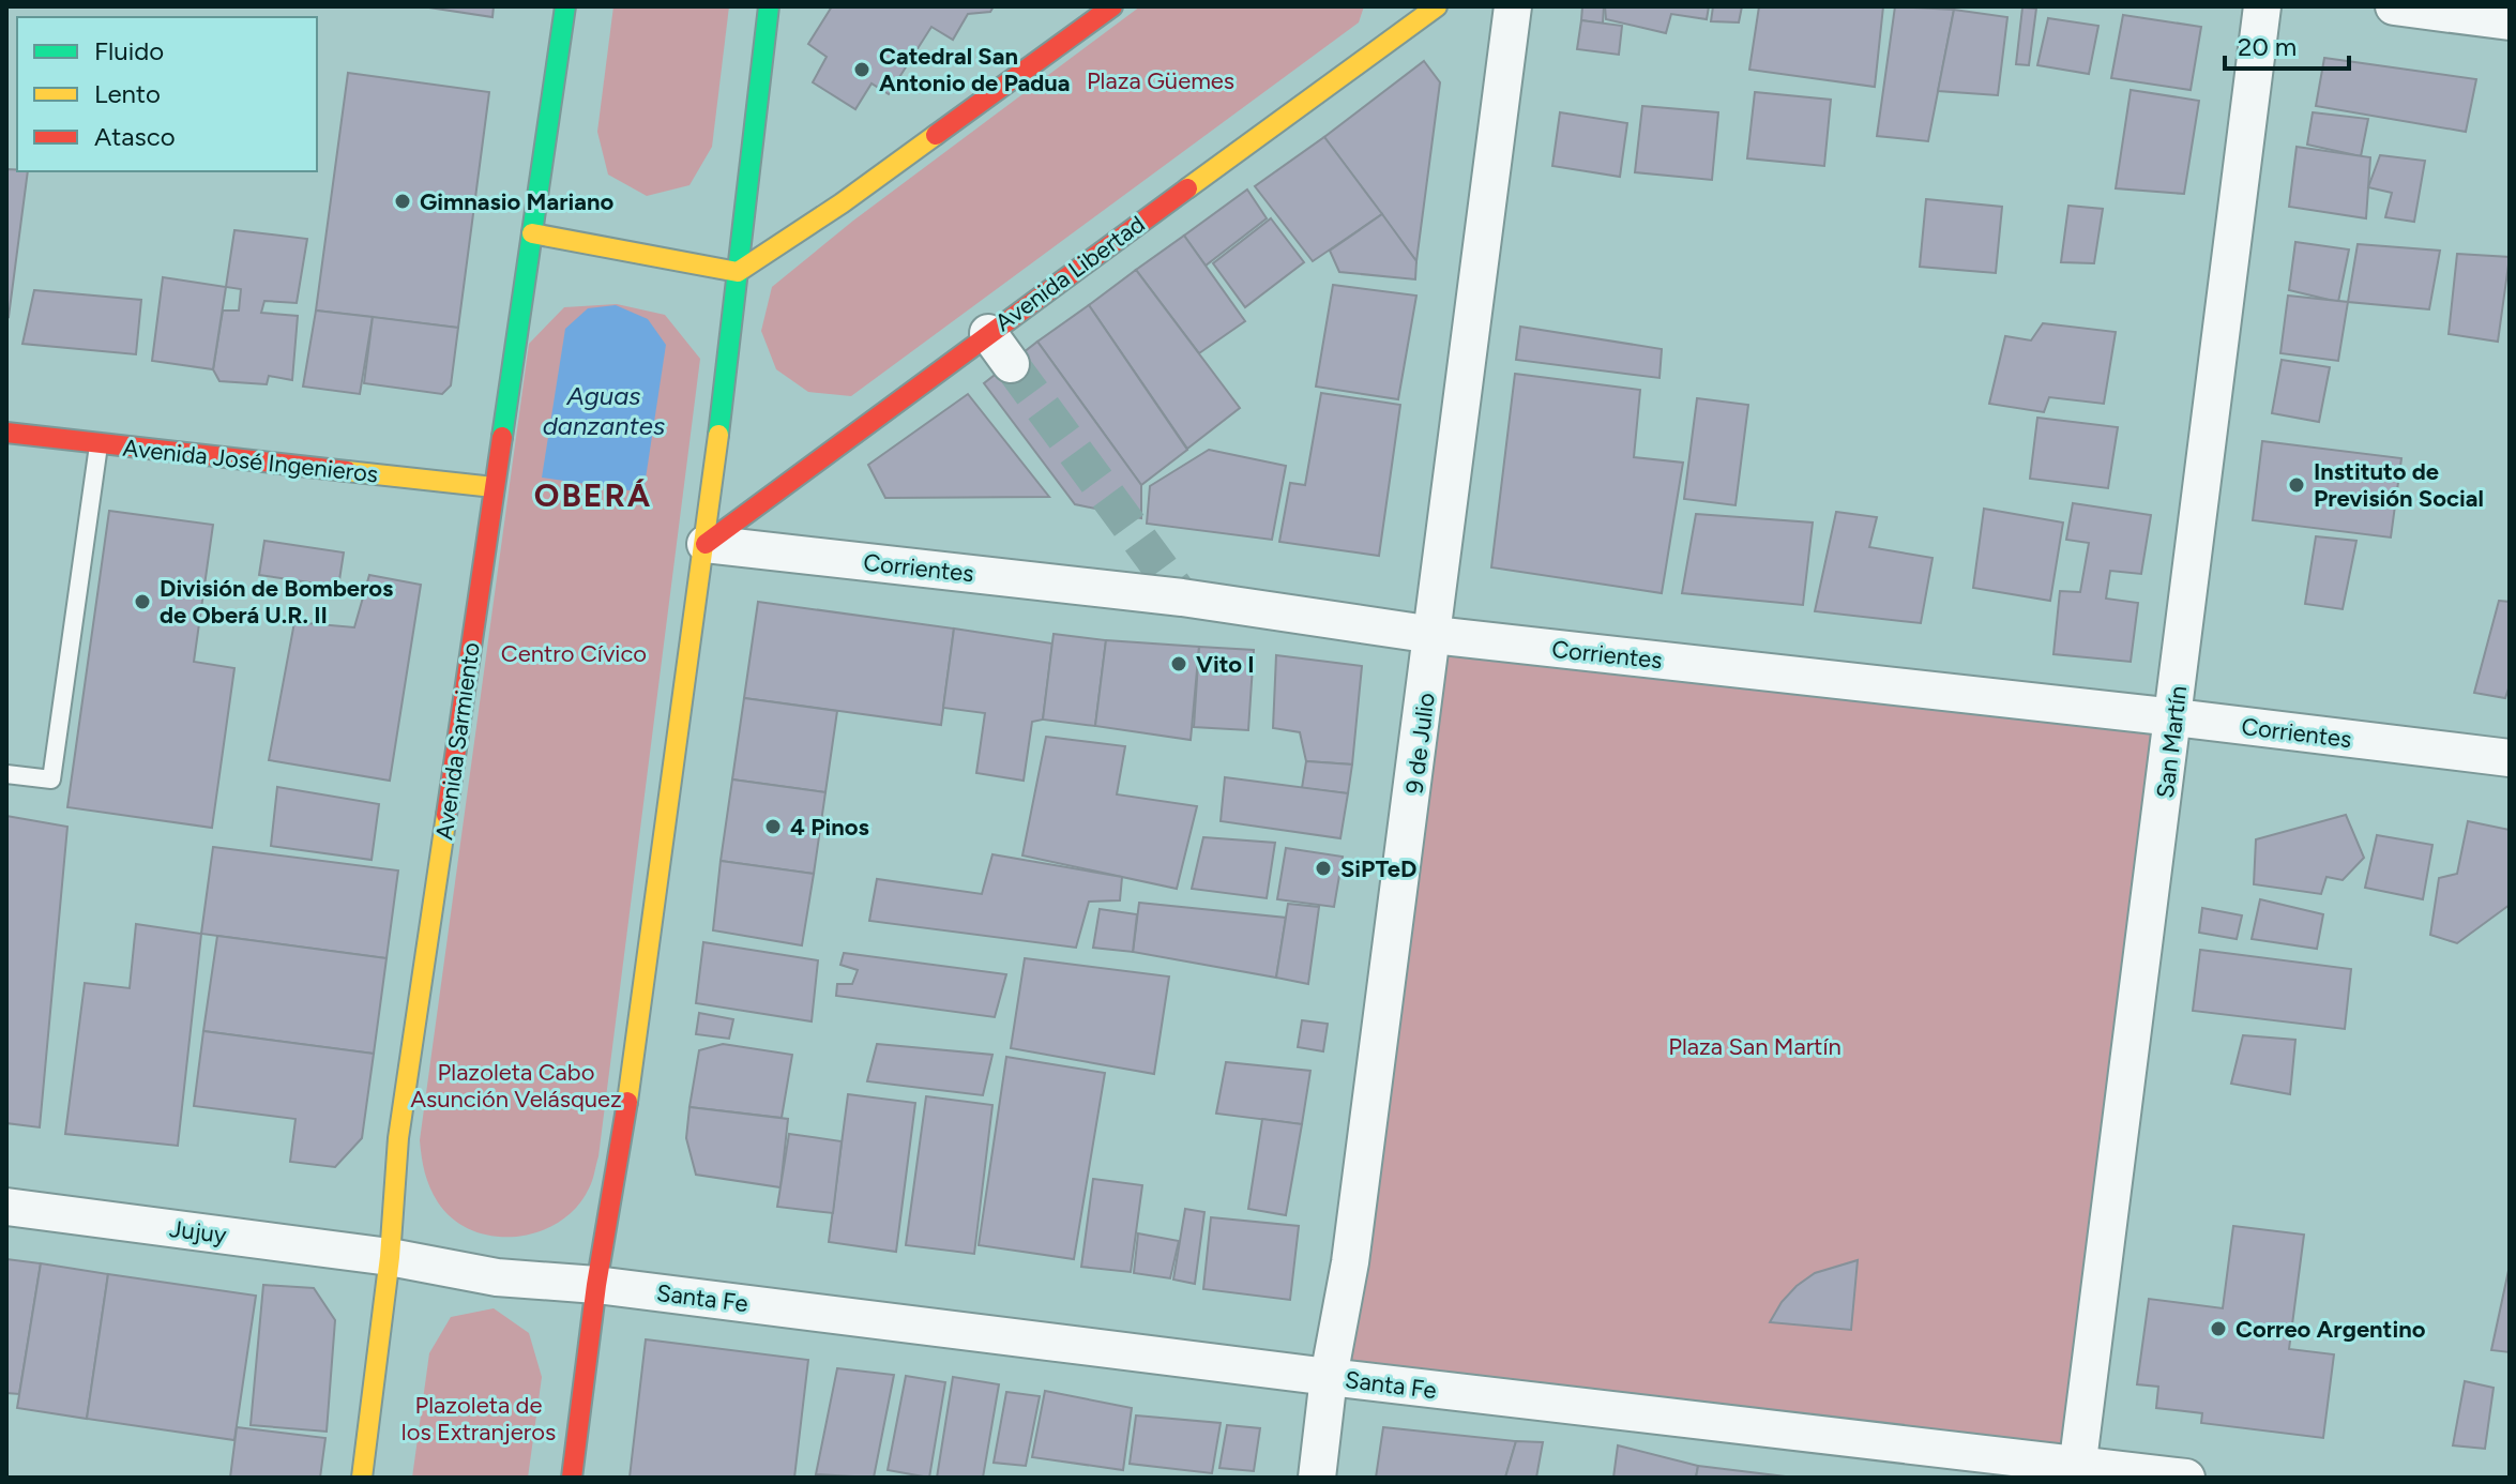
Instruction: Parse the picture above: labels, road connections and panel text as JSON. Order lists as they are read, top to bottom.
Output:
{
  "streets": {
    "main road": ["Avenida Libertad", "Avenida José Ingenieros", "Avenida Sarmiento"],
    "street": [
      "Corrientes",
      "San Martín",
      "9 de Julio",
      "Jujuy",
      "Santa Fe"
    ]
  },
  "crossings": [
    ["Avenida Libertad", "Corrientes"],
    ["Avenida José Ingenieros", "Avenida Sarmiento"],
    ["Corrientes", "San Martín"],
    ["Corrientes", "9 de Julio"],
    ["Avenida Sarmiento", "Jujuy"],
    ["San Martín", "Santa Fe"],
    ["9 de Julio", "Santa Fe"],
    ["Jujuy", "Santa Fe"]
  ],
  "districts": ["OBERÁ"],
  "water": ["Aguas danzantes"],
  "parks": [
    "Plaza Güemes",
    "Centro Cívico",
    "Plaza San Martín",
    "Plazoleta Cabo Asunción Velásquez",
    "Plazoleta de los Extranjeros"
  ],
  "places": [
    "Catedral San Antonio de Padua",
    "Gimnasio Mariano",
    "Instituto de Previsión Social",
    "División de Bomberos de Oberá U.R. II",
    "Vito I",
    "4 Pinos",
    "SiPTeD",
    "Correo Argentino"
  ],
  "legend": ["Fluido", "Lento", "Atasco"],
  "scale_bar": "20 m"
}
